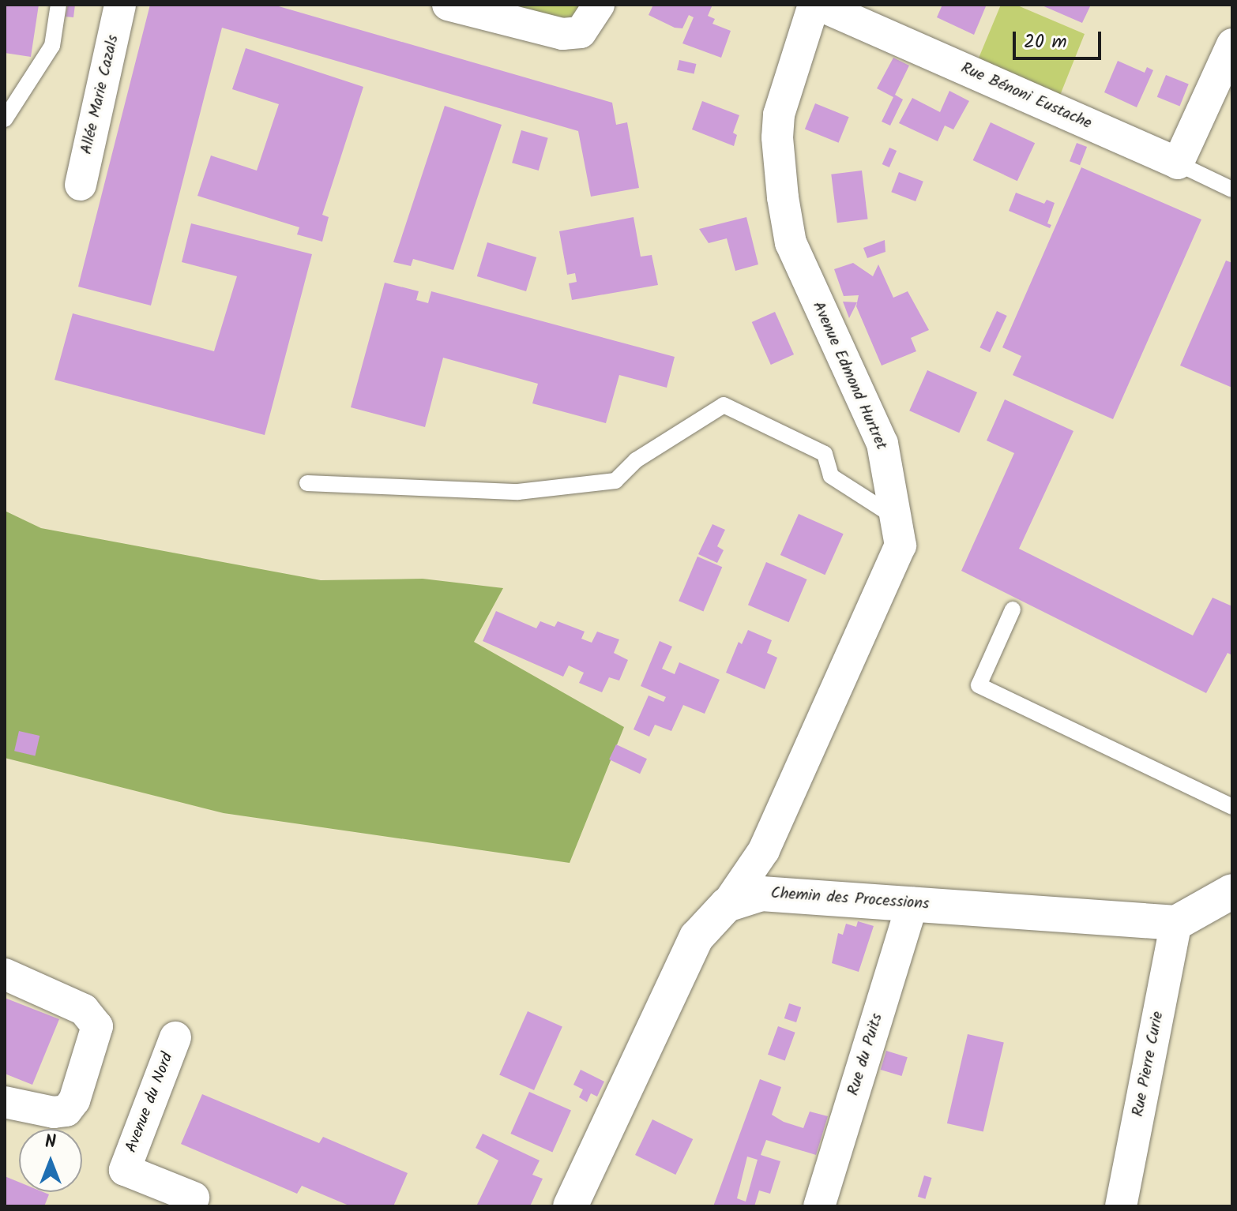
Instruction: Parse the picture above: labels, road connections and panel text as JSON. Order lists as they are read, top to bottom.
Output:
{
  "streets": {
    "street": [
      "Allée Marie Cazals",
      "Rue Bénoni Eustache",
      "Avenue Edmond Hurtret",
      "Chemin des Processions",
      "Rue du Puits",
      "Rue Pierre Curie",
      "Avenue du Nord"
    ]
  },
  "crossings": [
    ["Rue Bénoni Eustache", "Avenue Edmond Hurtret"],
    ["Avenue Edmond Hurtret", "Chemin des Processions"],
    ["Chemin des Processions", "Rue du Puits"],
    ["Chemin des Processions", "Rue Pierre Curie"]
  ],
  "scale_bar": "20 m",
  "north": "top"
}
